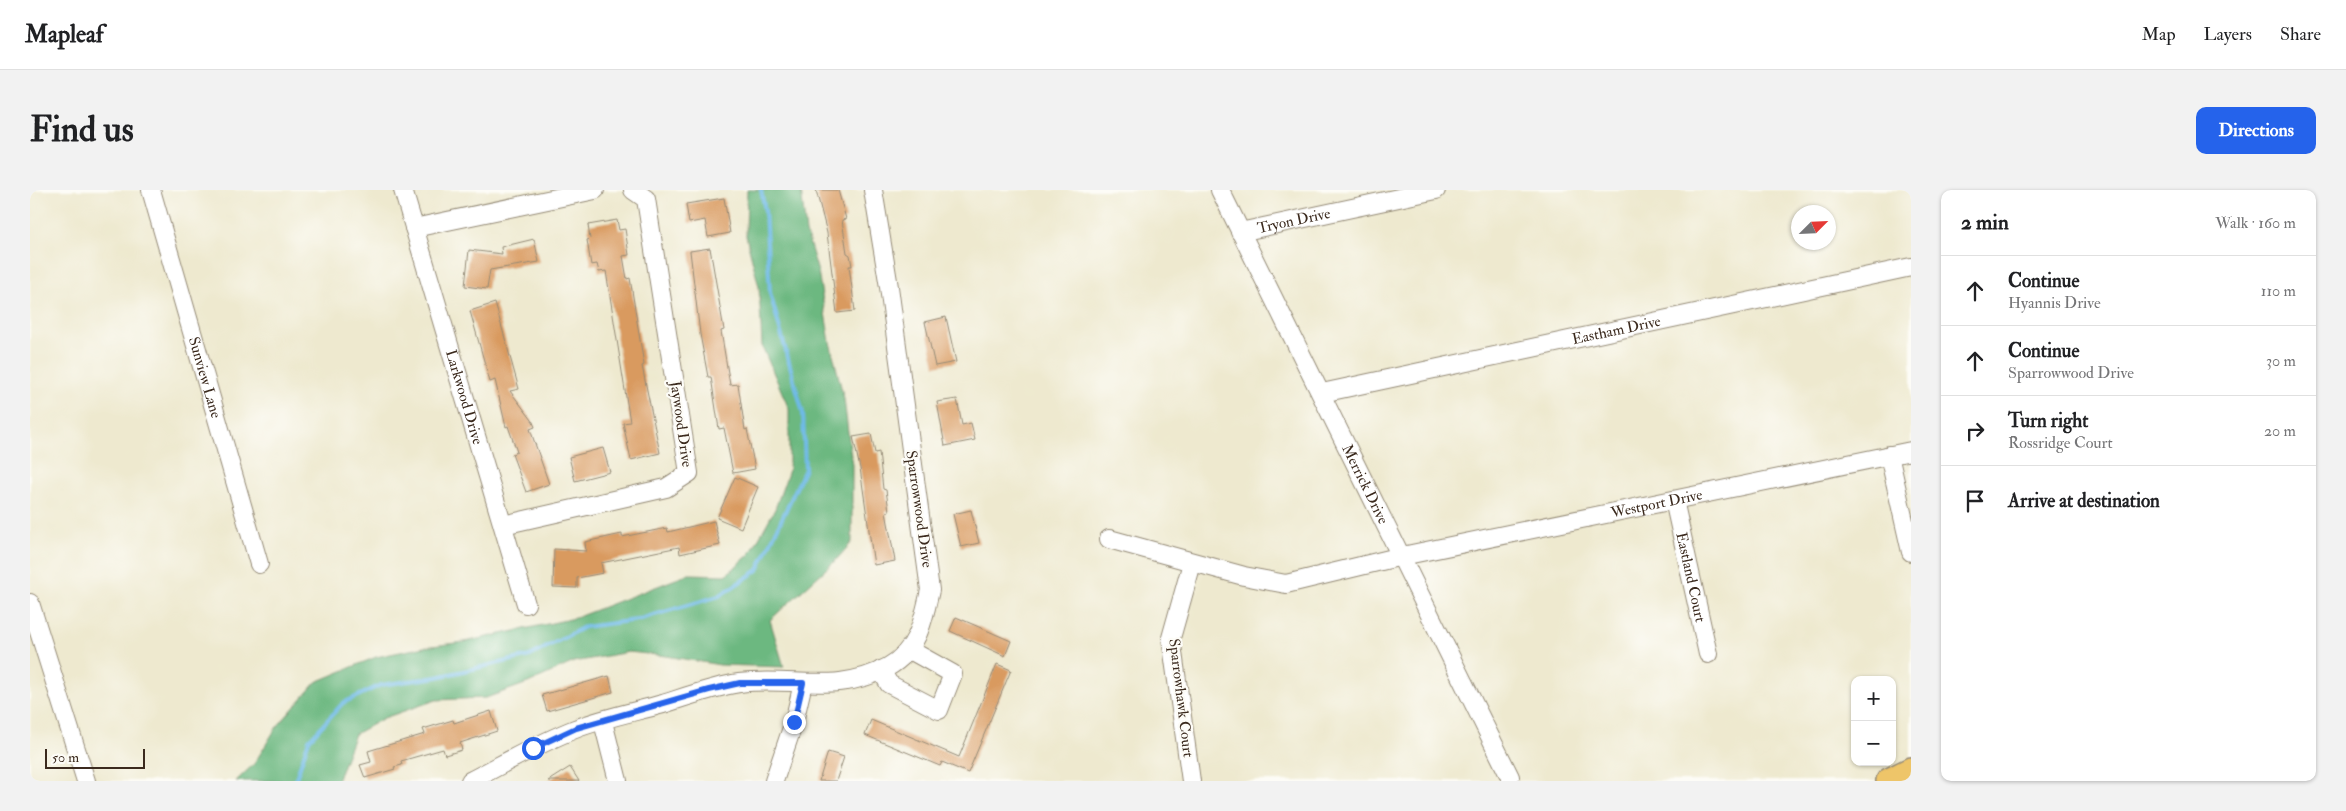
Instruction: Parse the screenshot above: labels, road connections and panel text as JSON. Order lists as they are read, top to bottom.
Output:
{
  "streets": {
    "street": [
      "Tryon Drive",
      "Eastham Drive",
      "Sunview Lane",
      "Larkwood Drive",
      "Jaywood Drive",
      "Merrick Drive",
      "Westport Drive",
      "Sparrowwood Drive",
      "Eastland Court",
      "Sparrowhawk Court"
    ]
  },
  "crossings": [
    ["Tryon Drive", "Merrick Drive"],
    ["Eastham Drive", "Merrick Drive"],
    ["Larkwood Drive", "Jaywood Drive"],
    ["Merrick Drive", "Westport Drive"],
    ["Westport Drive", "Eastland Court"]
  ],
  "scale_bar": "50 m",
  "north": "top right",
  "page": {
    "header": "Mapleaf",
    "nav": ["Map", "Layers", "Share"],
    "buttons": "Directions",
    "title": "Find us",
    "heading": ["2 min", "Walk · 160 m"],
    "list": [
      ["Continue", "Hyannis Drive", "110 m"],
      ["Continue", "Sparrowwood Drive", "30 m"],
      ["Turn right", "Rossridge Court", "20 m"],
      "Arrive at destination"
    ],
    "map_buttons": ["+", "−"],
    "scale": "50 m"
  }
}
